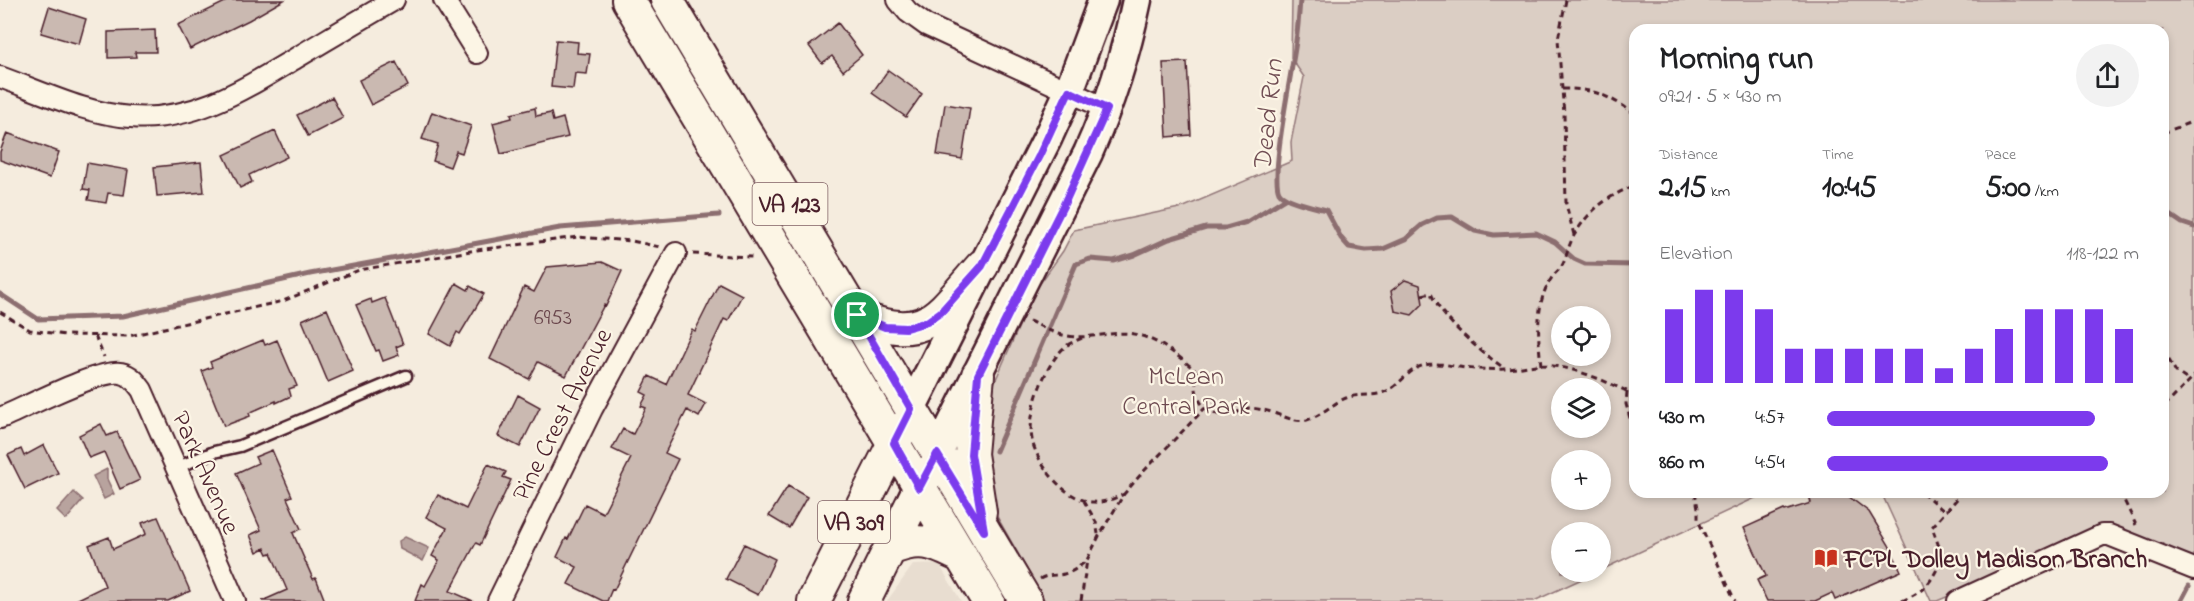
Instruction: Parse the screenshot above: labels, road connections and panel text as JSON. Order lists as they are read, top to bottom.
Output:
{
  "streets": {
    "main road": ["VA 123", "VA 309"],
    "street": ["Pine Crest Avenue", "Park Avenue"]
  },
  "crossings": [
    ["VA 123", "VA 309"]
  ],
  "water": ["Dead Run"],
  "parks": ["McLean Central Park"],
  "places": {
    "library": ["FCPL Dolley Madison Branch"]
  },
  "house_numbers": ["6953"],
  "page": {
    "heading": ["Morning run", "09:21 · 5 × 430 m"],
    "stats": [
      ["Distance", "2.15 km"],
      ["Time", "10:45"],
      ["Pace", "5:00 /km"]
    ],
    "chart": ["Elevation", "118–122 m"],
    "map_buttons": ["+", "−"],
    "list": [
      {
        "name": "430 m",
        "note": "4:57"
      },
      {
        "name": "860 m",
        "note": "4:54"
      }
    ]
  }
}
